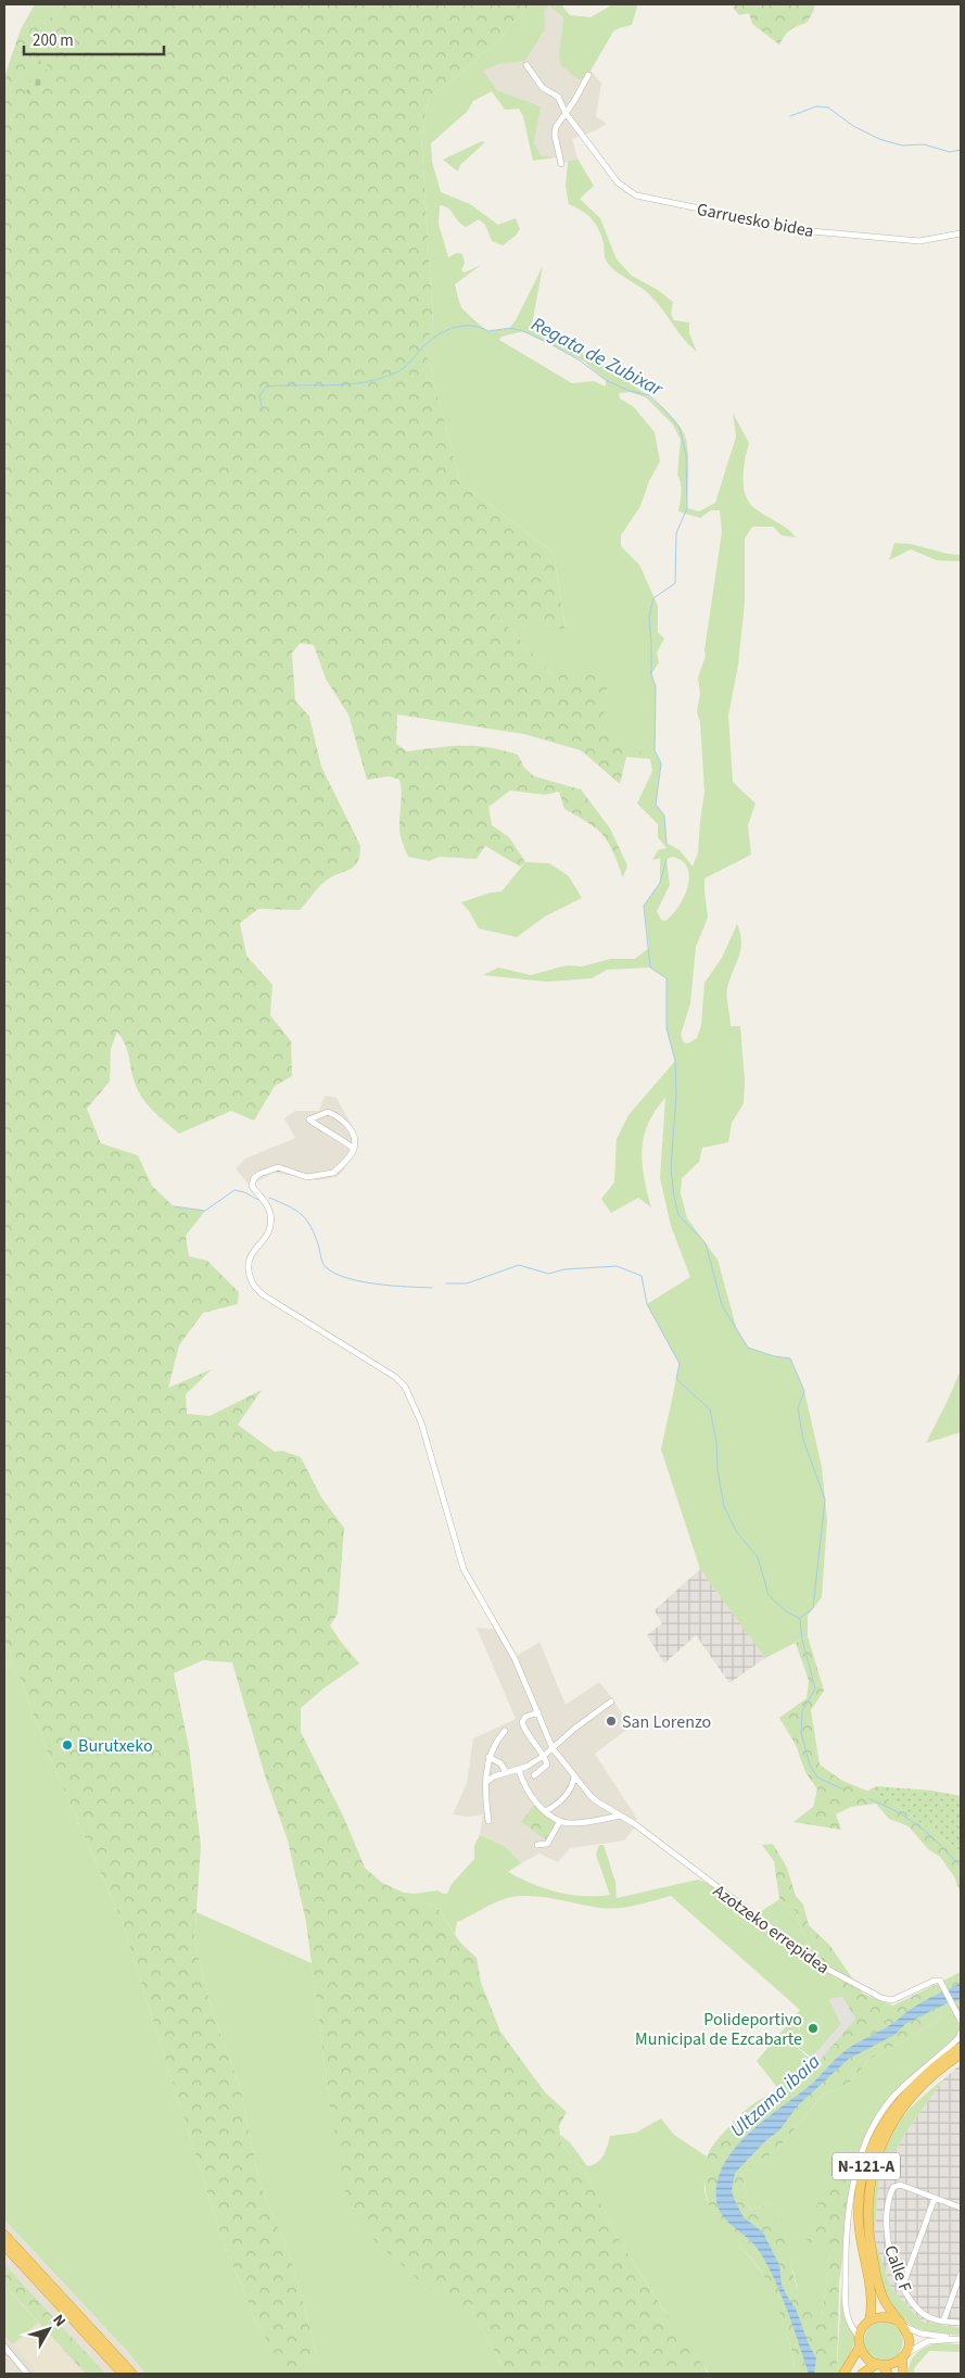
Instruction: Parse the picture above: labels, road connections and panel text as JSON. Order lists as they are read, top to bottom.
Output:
{
  "streets": {
    "highway": ["N-121-A"],
    "street": ["Garruesko bidea", "Azotzeko errepidea", "Calle F"]
  },
  "water": ["Regata de Zubixar", "Ultzama ibaia"],
  "places": ["San Lorenzo", "Burutxeko", "Polideportivo Municipal de Ezcabarte"],
  "scale_bar": "200 m",
  "north": "top right"
}
